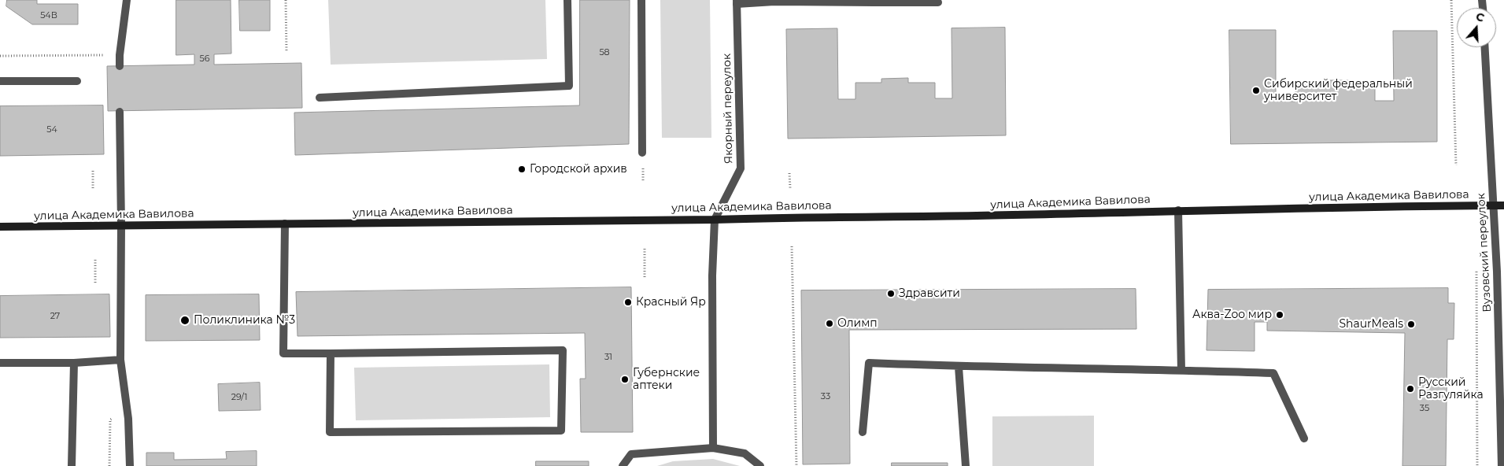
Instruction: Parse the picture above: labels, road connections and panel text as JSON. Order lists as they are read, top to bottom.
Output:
{
  "streets": {
    "street": ["Якорный переулок", "улица Академика Вавилова", "Вузовский переулок"]
  },
  "crossings": [
    ["Якорный переулок", "улица Академика Вавилова"],
    ["улица Академика Вавилова", "Вузовский переулок"]
  ],
  "places": [
    "Сибирский федеральный университет",
    "Городской архив",
    "Здравсити",
    "Красный Яр",
    "Аква-Zoo мир",
    "Поликлиника №3",
    "Олимп",
    "ShаurMeals",
    "Губернские аптеки",
    "Русский Разгуляйка"
  ],
  "house_numbers": [
    "54В",
    "58",
    "56",
    "54",
    "27",
    "31",
    "33",
    "29/1",
    "35"
  ],
  "north": "top"
}
